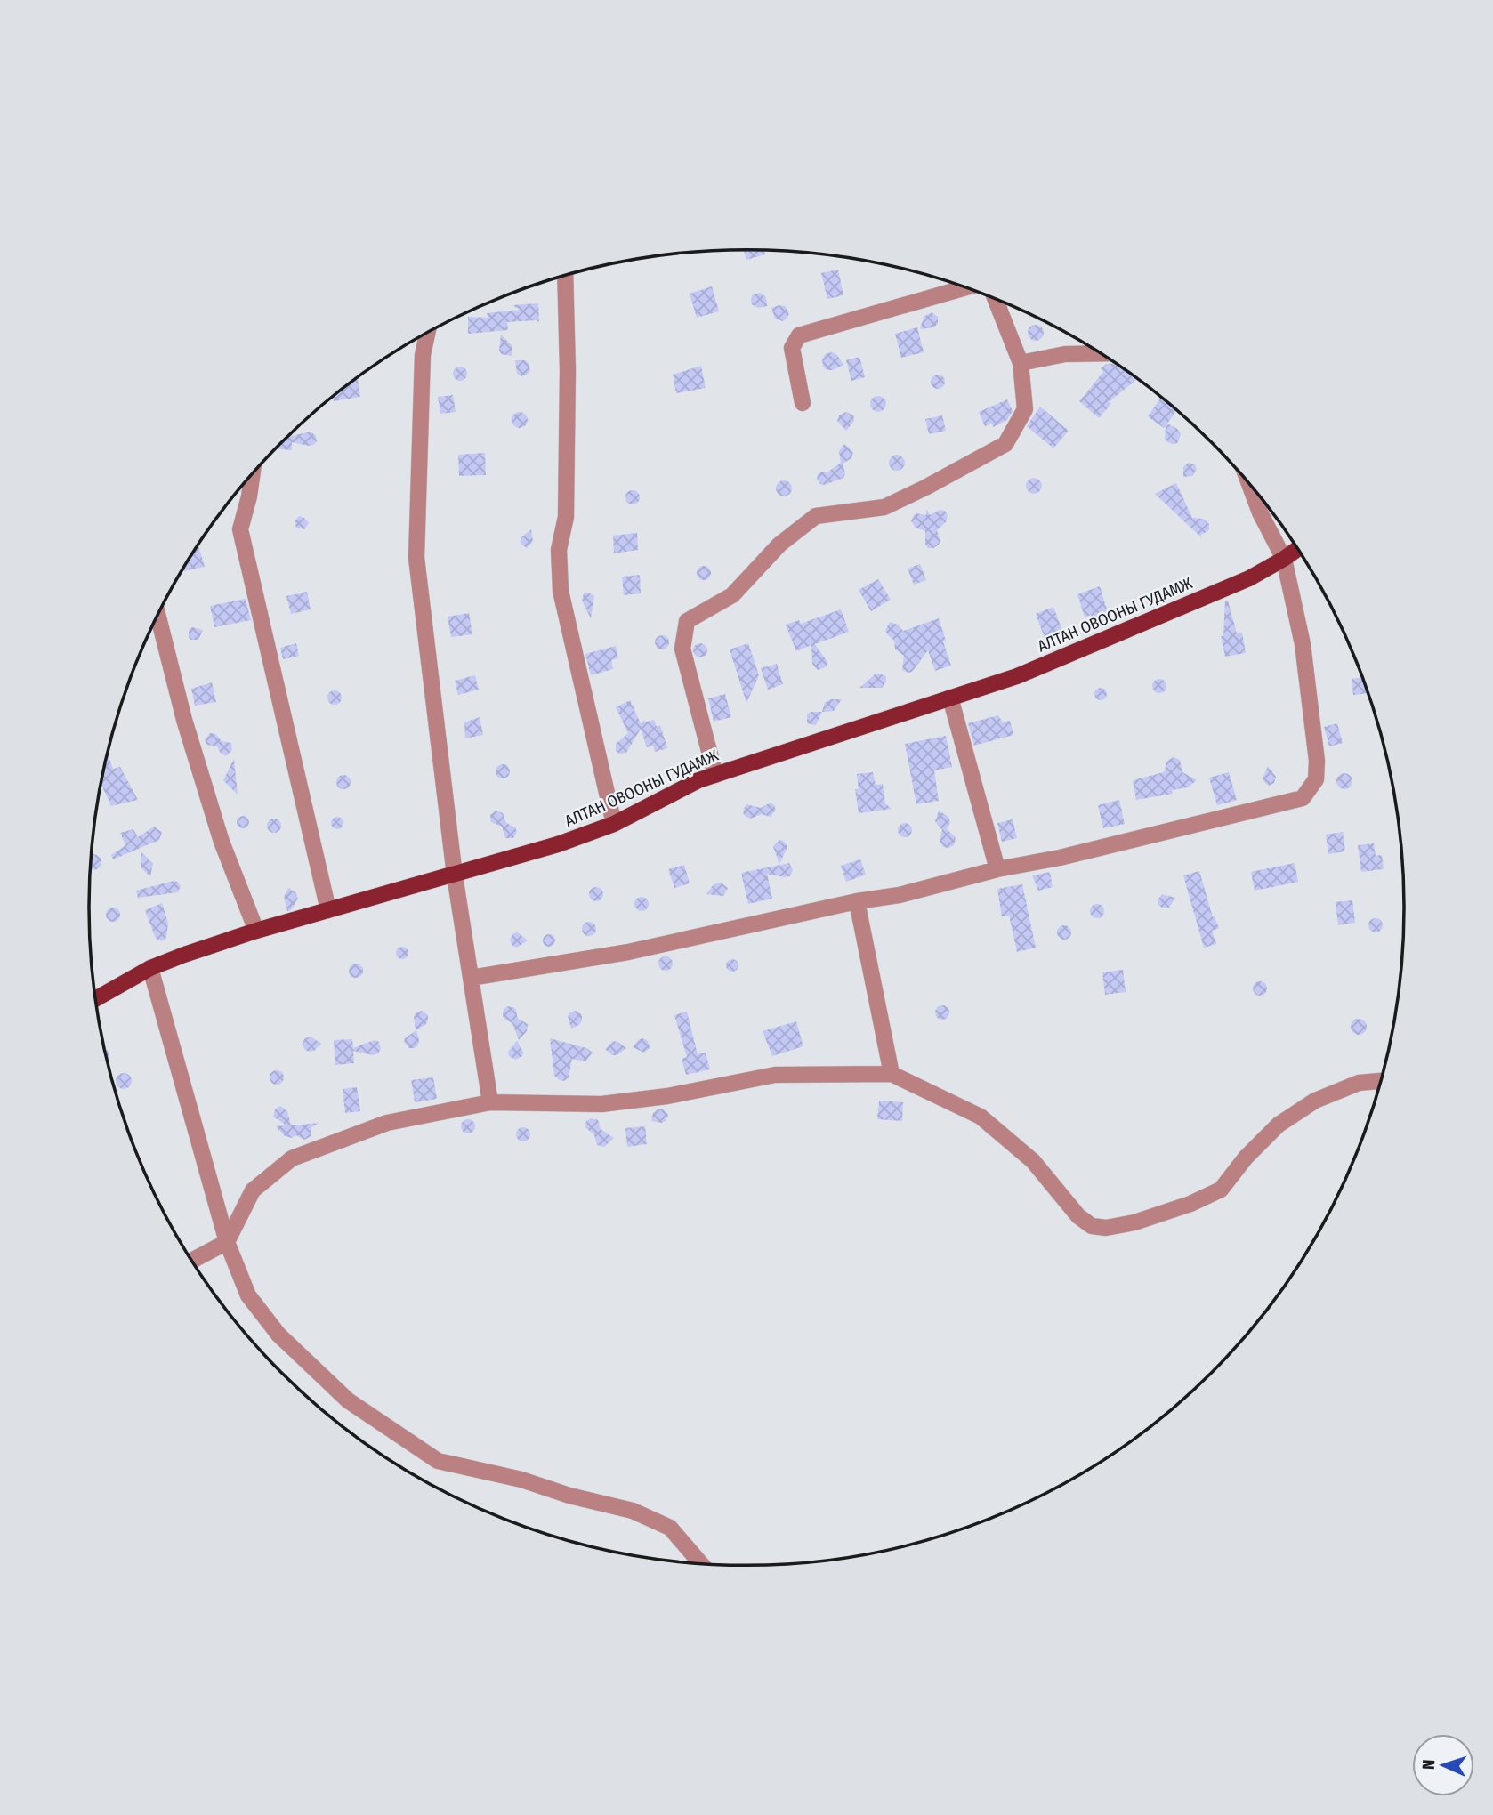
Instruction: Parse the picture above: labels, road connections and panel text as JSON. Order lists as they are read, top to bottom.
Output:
{
  "streets": {
    "main road": ["АЛТАН ОВООНЫ ГУДАМЖ"]
  },
  "north": "left"
}
